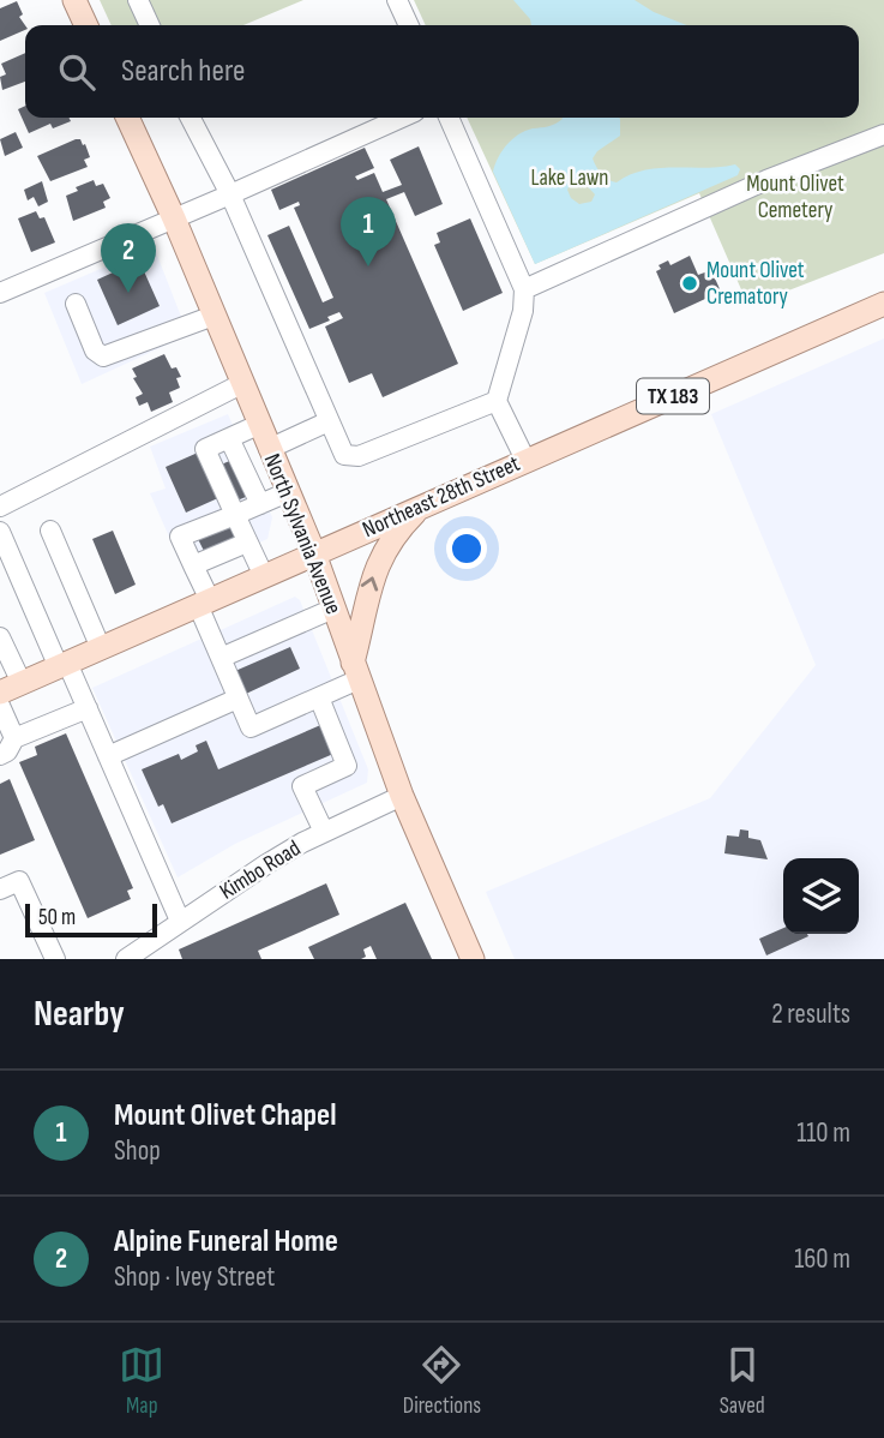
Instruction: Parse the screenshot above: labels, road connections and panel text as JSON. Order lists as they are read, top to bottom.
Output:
{
  "streets": {
    "main road": ["TX 183", "Northeast 28th Street", "North Sylvania Avenue"],
    "street": ["Kimbo Road"]
  },
  "crossings": [
    ["Northeast 28th Street", "North Sylvania Avenue"],
    ["North Sylvania Avenue", "Kimbo Road"]
  ],
  "parks": ["Lake Lawn", "Mount Olivet Cemetery"],
  "places": ["Mount Olivet Crematory"],
  "scale_bar": "50 m",
  "page": {
    "search": "Search here",
    "pins": ["1", "2"],
    "scale": "50 m",
    "heading": ["Nearby", "2 results"],
    "list": [
      {
        "mark": "1",
        "name": "Mount Olivet Chapel",
        "note": "Shop",
        "value": "110 m"
      },
      {
        "mark": "2",
        "name": "Alpine Funeral Home",
        "note": "Shop · Ivey Street",
        "value": "160 m"
      }
    ],
    "nav": ["Map", "Directions", "Saved"]
  }
}
